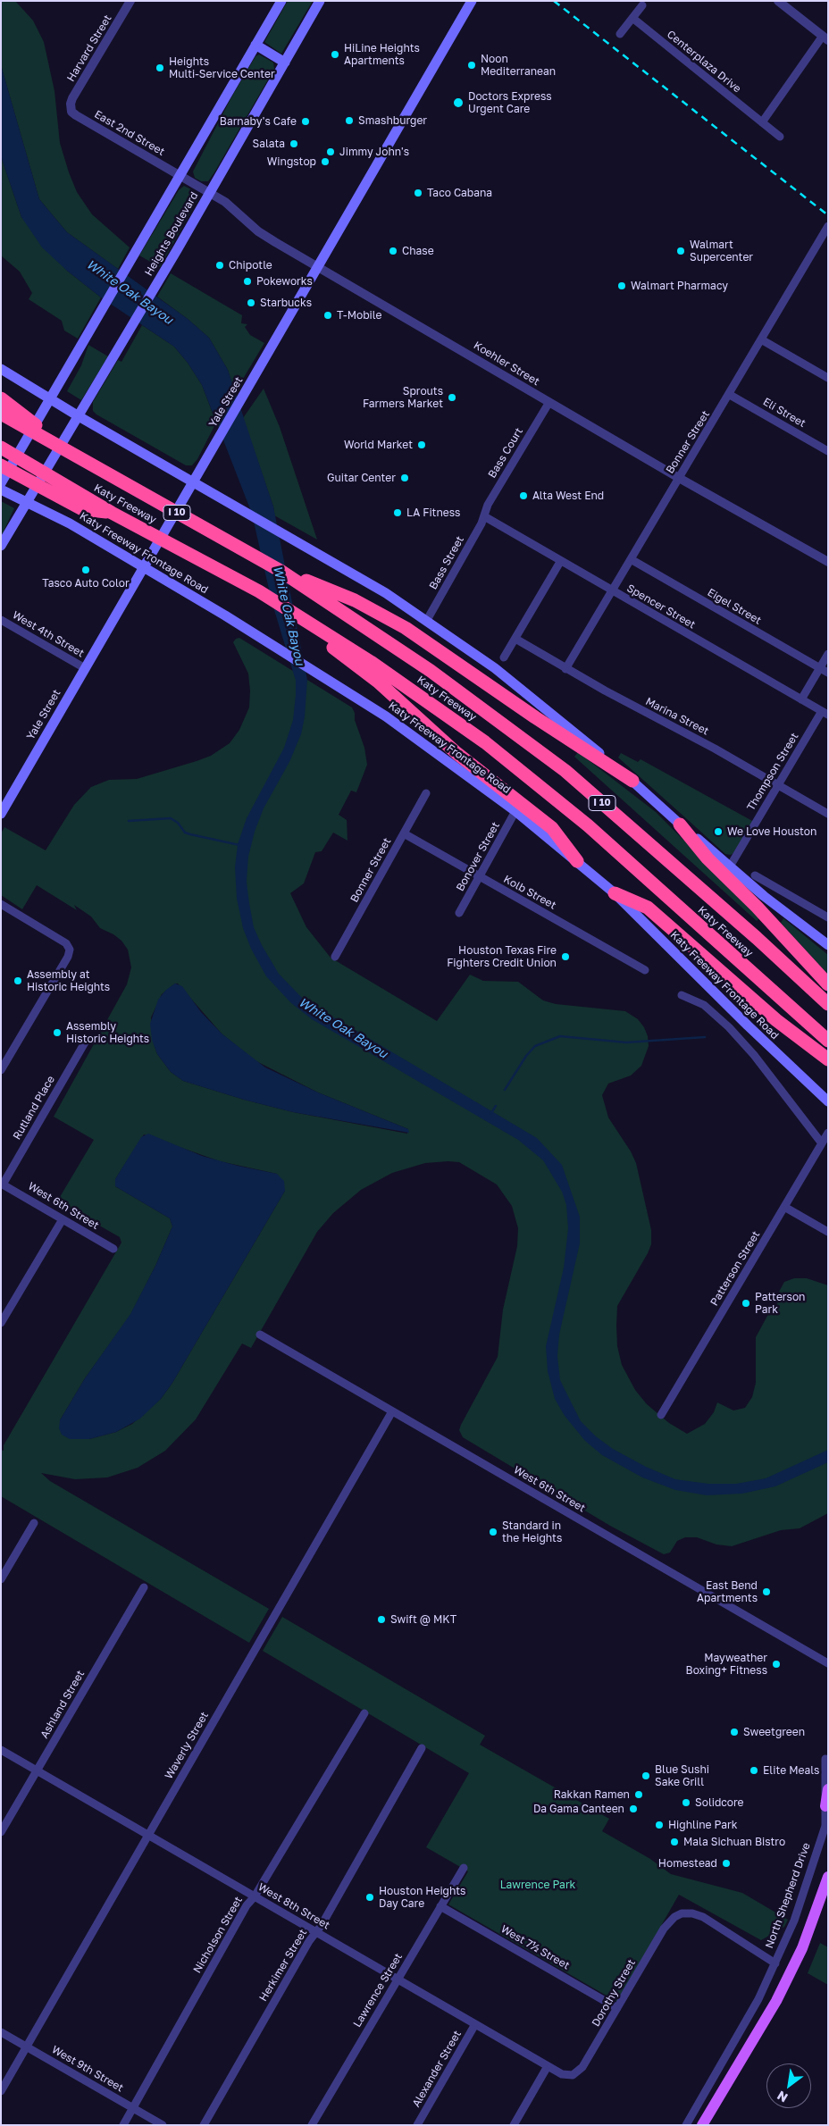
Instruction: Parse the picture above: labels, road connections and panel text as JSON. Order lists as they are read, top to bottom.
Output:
{
  "streets": {
    "highway": ["Katy Freeway", "I 10"],
    "main road": ["Heights Boulevard", "Yale Street", "Katy Freeway Frontage Road"],
    "street": [
      "Harvard Street",
      "Centerplaza Drive",
      "East 2nd Street",
      "Koehler Street",
      "Eli Street",
      "Bonner Street",
      "Bass Court",
      "Bass Street",
      "Spencer Street",
      "Eigel Street",
      "West 4th Street",
      "Marina Street",
      "Thompson Street",
      "Bonover Street",
      "Kolb Street",
      "Rutland Place",
      "West 6th Street",
      "Patterson Street",
      "Ashland Street",
      "Waverly Street",
      "North Shepherd Drive",
      "West 8th Street",
      "Nicholson Street",
      "West 7½ Street",
      "Herkimer Street",
      "Lawrence Street",
      "Dorothy Street",
      "West 9th Street",
      "Alexander Street"
    ]
  },
  "crossings": [
    ["Harvard Street", "East 2nd Street"],
    ["East 2nd Street", "Heights Boulevard"],
    ["East 2nd Street", "Koehler Street"],
    ["Heights Boulevard", "Koehler Street"],
    ["Heights Boulevard", "Katy Freeway Frontage Road"],
    ["Koehler Street", "Yale Street"],
    ["Koehler Street", "Bonner Street"],
    ["Koehler Street", "Bass Court"],
    ["Yale Street", "Katy Freeway Frontage Road"],
    ["Yale Street", "West 4th Street"],
    ["Eli Street", "Bonner Street"],
    ["Bonner Street", "Spencer Street"],
    ["Bonner Street", "Eigel Street"],
    ["Bonner Street", "Marina Street"],
    ["Bonner Street", "Kolb Street"],
    ["Bass Court", "Bass Street"],
    ["Bass Court", "Spencer Street"],
    ["Katy Freeway Frontage Road", "Bonover Street"],
    ["Bass Street", "Spencer Street"],
    ["Spencer Street", "Thompson Street"],
    ["Marina Street", "Thompson Street"],
    ["Bonover Street", "Kolb Street"],
    ["Rutland Place", "West 6th Street"],
    ["West 6th Street", "Waverly Street"],
    ["Ashland Street", "West 8th Street"],
    ["Waverly Street", "West 8th Street"],
    ["Waverly Street", "West 9th Street"],
    ["North Shepherd Drive", "Dorothy Street"],
    ["West 8th Street", "Nicholson Street"],
    ["West 8th Street", "Herkimer Street"],
    ["West 8th Street", "Lawrence Street"],
    ["West 8th Street", "Dorothy Street"],
    ["West 8th Street", "Alexander Street"],
    ["Nicholson Street", "West 9th Street"],
    ["West 7½ Street", "Lawrence Street"],
    ["West 7½ Street", "Dorothy Street"]
  ],
  "water": ["White Oak Bayou"],
  "parks": ["Lawrence Park"],
  "places": [
    "HiLine Heights Apartments",
    "Noon Mediterranean",
    "Heights Multi-Service Center",
    "Doctors Express Urgent Care",
    "Smashburger",
    "Barnaby's Cafe",
    "Salata",
    "Jimmy John's",
    "Wingstop",
    "Taco Cabana",
    "Chase",
    "Walmart Supercenter",
    "Chipotle",
    "Pokeworks",
    "Walmart Pharmacy",
    "Starbucks",
    "T-Mobile",
    "Sprouts Farmers Market",
    "World Market",
    "Guitar Center",
    "Alta West End",
    "LA Fitness",
    "Tasco Auto Color",
    "We Love Houston",
    "Houston Texas Fire Fighters Credit Union",
    "Assembly at Historic Heights",
    "Assembly Historic Heights",
    "Patterson Park",
    "Standard in the Heights",
    "East Bend Apartments",
    "Swift @ MKT",
    "Mayweather Boxing+ Fitness",
    "Sweetgreen",
    "Elite Meals",
    "Blue Sushi Sake Grill",
    "Rakkan Ramen",
    "Solidcore",
    "Da Gama Canteen",
    "Highline Park",
    "Mala Sichuan Bistro",
    "Homestead",
    "Houston Heights Day Care"
  ],
  "north": "bottom left"
}
